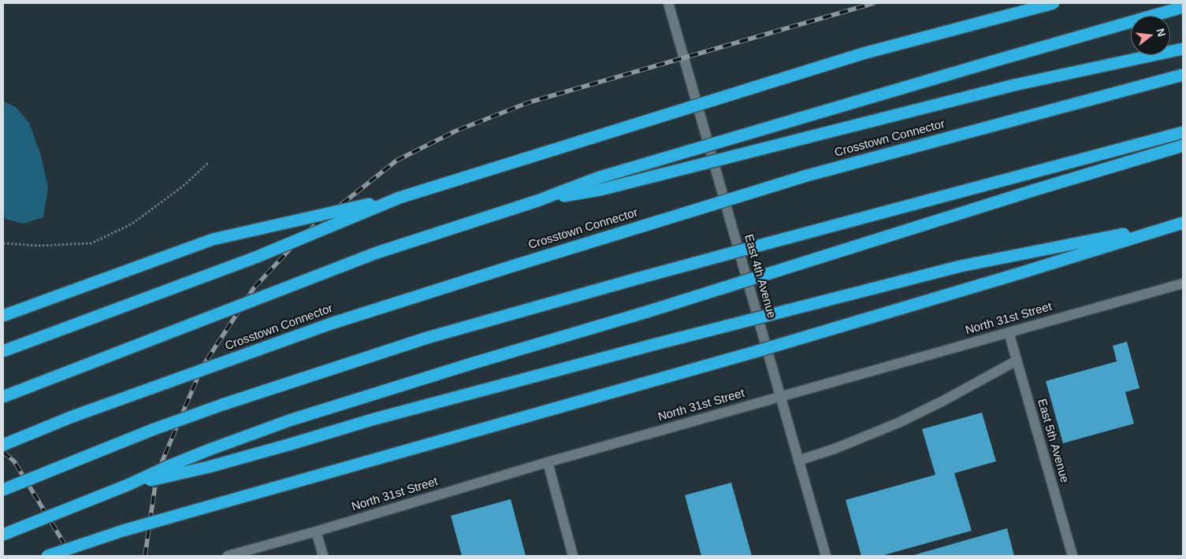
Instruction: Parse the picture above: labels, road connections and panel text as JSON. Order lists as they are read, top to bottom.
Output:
{
  "streets": {
    "highway": ["Crosstown Connector"],
    "street": ["East 4th Avenue", "North 31st Street", "East 5th Avenue"]
  },
  "crossings": [
    ["East 4th Avenue", "North 31st Street"],
    ["North 31st Street", "East 5th Avenue"]
  ],
  "north": "right"
}
